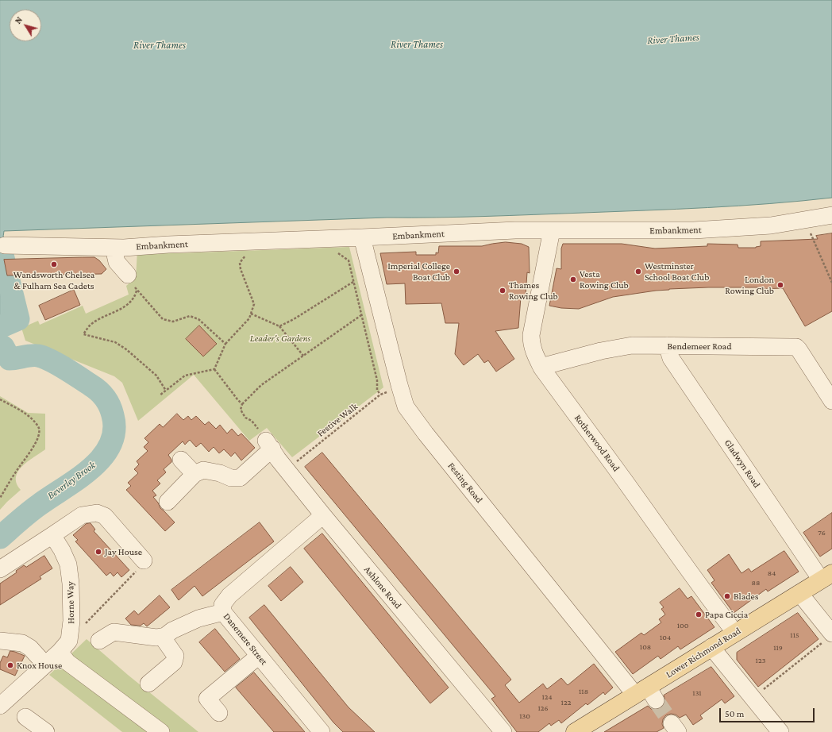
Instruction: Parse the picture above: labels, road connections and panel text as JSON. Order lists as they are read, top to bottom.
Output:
{
  "streets": {
    "main road": ["Lower Richmond Road"],
    "street": [
      "Embankment",
      "Bendemeer Road",
      "Rotherwood Road",
      "Gladwyn Road",
      "Festing Road",
      "Ashlone Road",
      "Horne Way",
      "Danemere Street"
    ],
    "path": ["Festive Walk"]
  },
  "crossings": [
    ["Embankment", "Rotherwood Road"],
    ["Embankment", "Festing Road"],
    ["Bendemeer Road", "Rotherwood Road"],
    ["Bendemeer Road", "Gladwyn Road"],
    ["Festive Walk", "Festing Road"],
    ["Festive Walk", "Ashlone Road"],
    ["Rotherwood Road", "Lower Richmond Road"],
    ["Gladwyn Road", "Lower Richmond Road"],
    ["Festing Road", "Lower Richmond Road"],
    ["Ashlone Road", "Danemere Street"]
  ],
  "water": ["River Thames", "Beverley Brook"],
  "parks": ["Leader's Gardens"],
  "places": [
    "Wandsworth Chelsea & Fulham Sea Cadets",
    "Imperial College Boat Club",
    "Westminster School Boat Club",
    "Vesta Rowing Club",
    "London Rowing Club",
    "Thames Rowing Club",
    "Jay House",
    "Blades",
    "Papa Ciccia",
    "Knox House"
  ],
  "house_numbers": [
    "76",
    "84",
    "88",
    "100",
    "115",
    "104",
    "108",
    "119",
    "123",
    "118",
    "131",
    "124",
    "122",
    "126",
    "130"
  ],
  "scale_bar": "50 m",
  "north": "top left"
}
